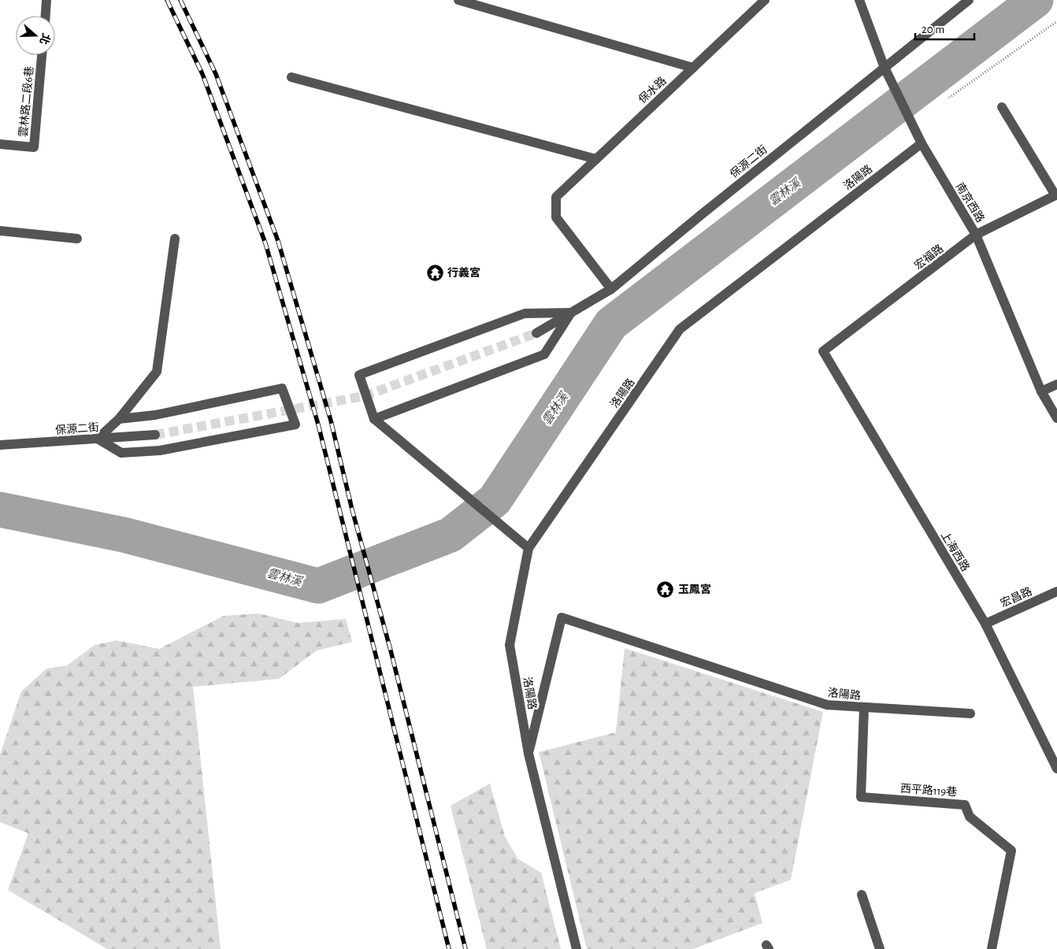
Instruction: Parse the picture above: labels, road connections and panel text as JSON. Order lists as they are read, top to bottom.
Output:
{
  "streets": {
    "street": [
      "保水路",
      "雲林路二段6巷",
      "保源二街",
      "洛陽路",
      "南京西路",
      "宏福路",
      "上海西路",
      "宏昌路",
      "西平路119巷"
    ]
  },
  "crossings": [
    ["保水路", "保源二街"],
    ["保源二街", "南京西路"],
    ["洛陽路", "南京西路"],
    ["洛陽路", "西平路119巷"],
    ["南京西路", "宏福路"],
    ["宏福路", "上海西路"],
    ["上海西路", "宏昌路"]
  ],
  "water": ["雲林溪"],
  "places": {
    "temple": ["行義宮", "玉鳳宮"]
  },
  "scale_bar": "20 m",
  "north": "right"
}
